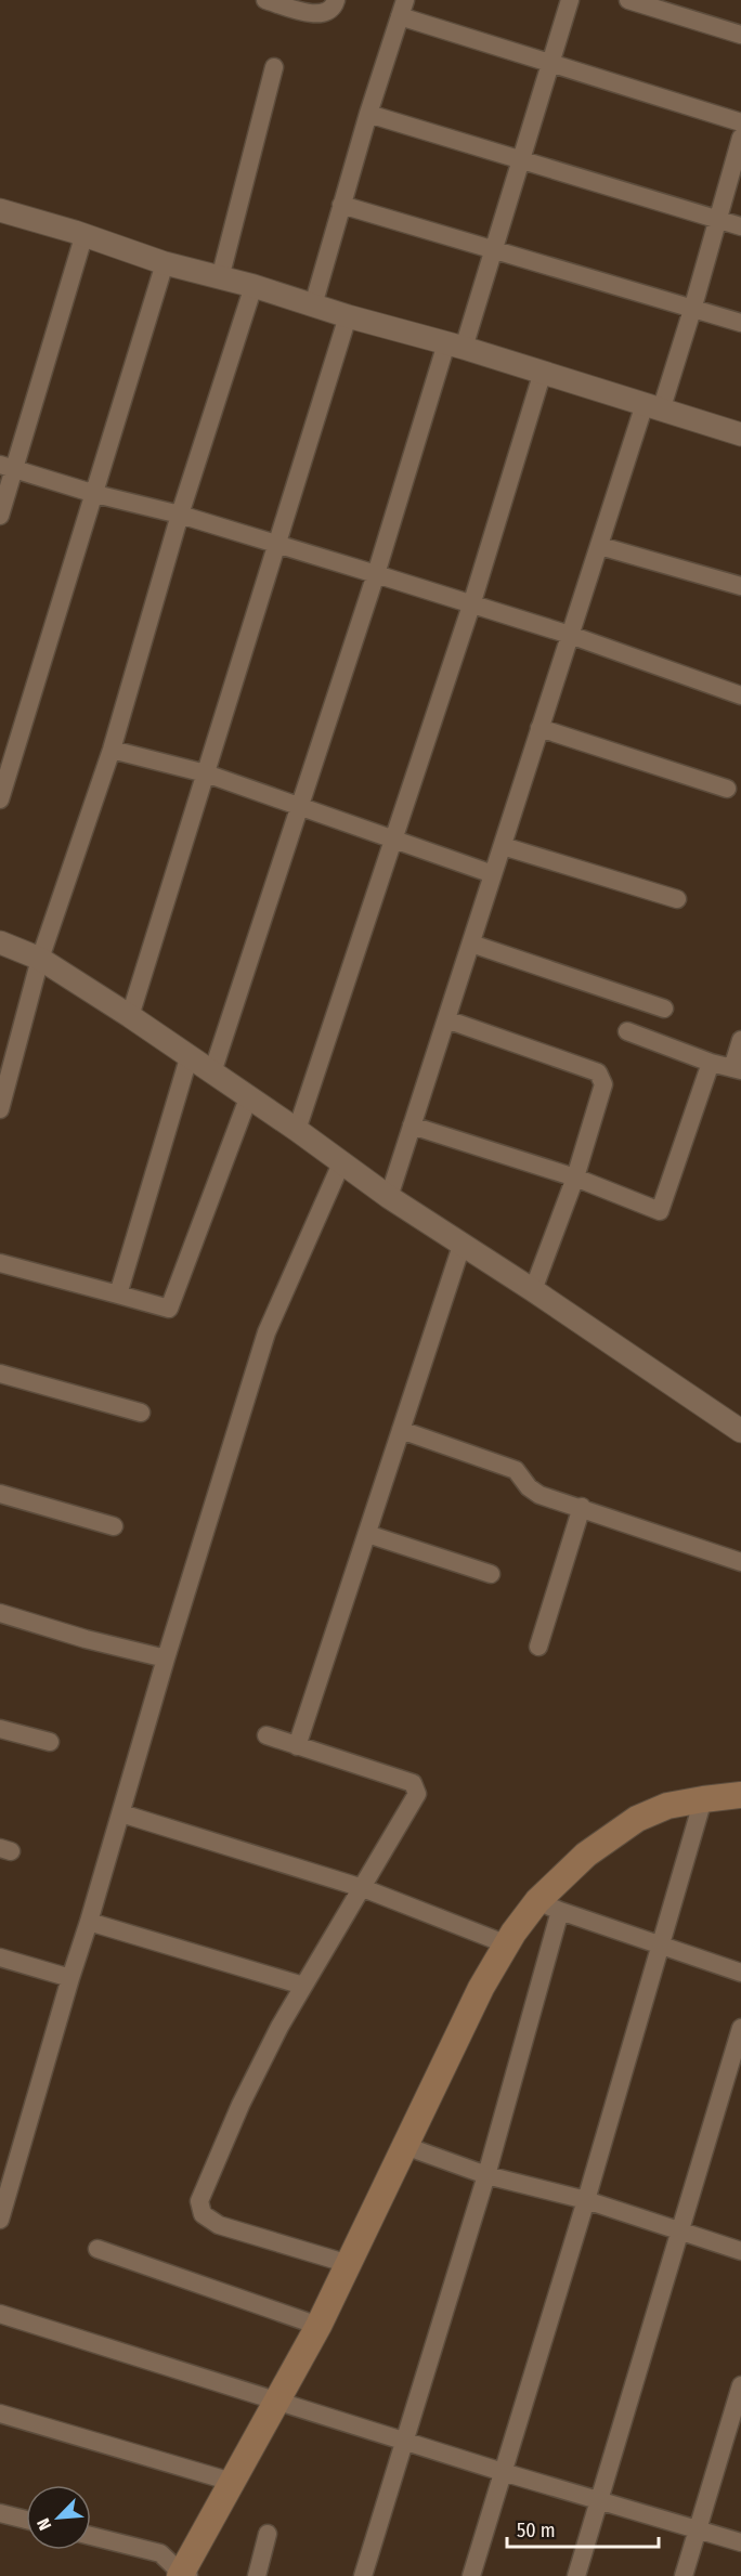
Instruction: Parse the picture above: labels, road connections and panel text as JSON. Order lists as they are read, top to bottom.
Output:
{
  "scale_bar": "50 m",
  "north": "bottom left"
}
